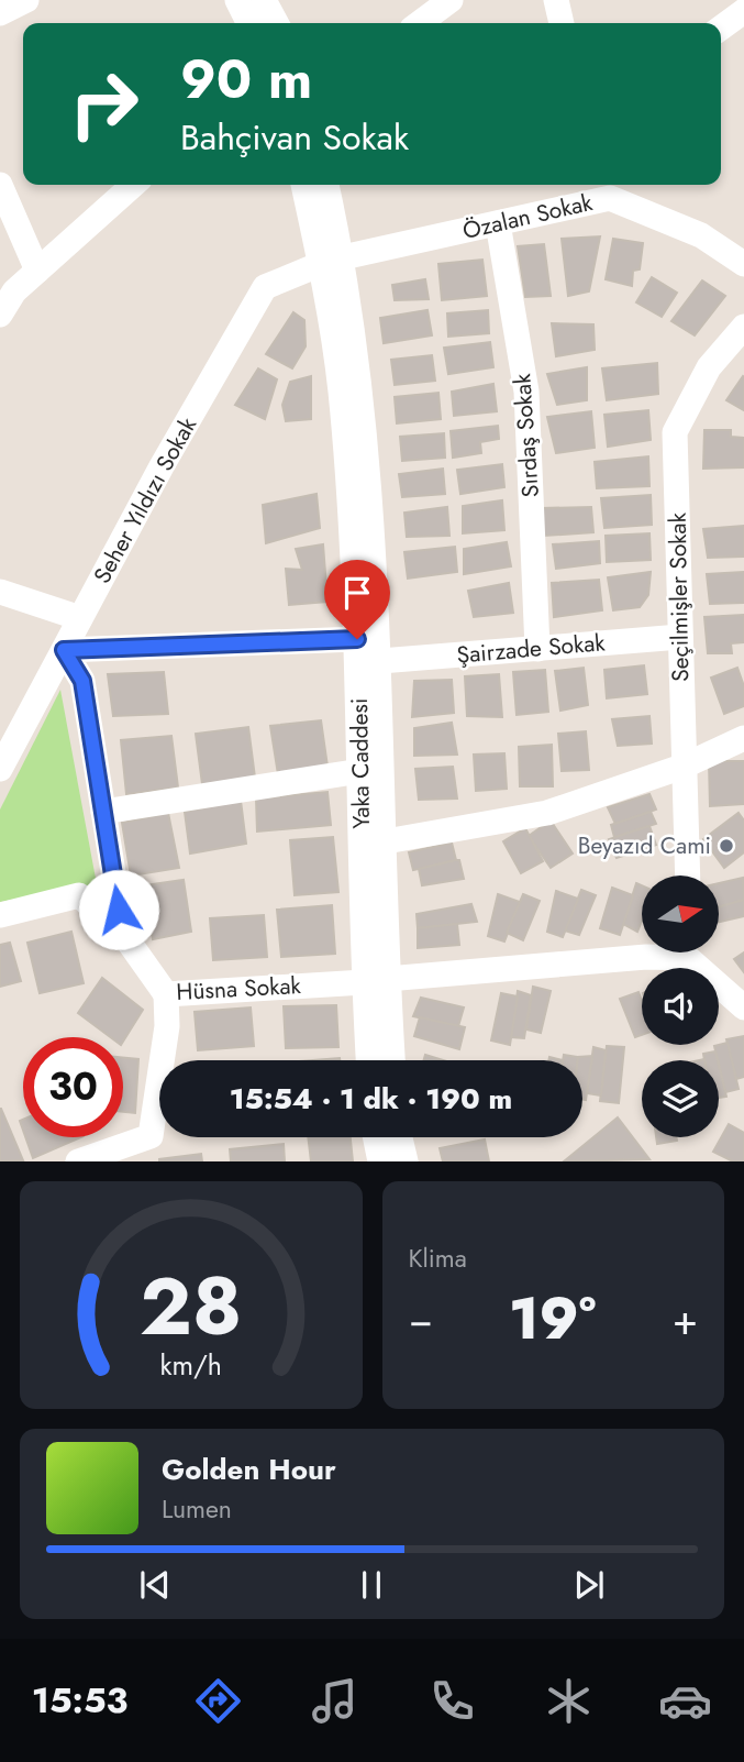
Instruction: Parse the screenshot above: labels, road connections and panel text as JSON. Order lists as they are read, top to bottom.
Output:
{
  "streets": {
    "street": [
      "Özalan Sokak",
      "Sırdaş Sokak",
      "Seher Yıldızı Sokak",
      "Seçilmişler Sokak",
      "Şairzade Sokak",
      "Yaka Caddesi",
      "Hüsna Sokak"
    ]
  },
  "crossings": [
    ["Özalan Sokak", "Sırdaş Sokak"],
    ["Özalan Sokak", "Seher Yıldızı Sokak"],
    ["Özalan Sokak", "Yaka Caddesi"],
    ["Sırdaş Sokak", "Şairzade Sokak"],
    ["Seher Yıldızı Sokak", "Yaka Caddesi"],
    ["Seher Yıldızı Sokak", "Hüsna Sokak"],
    ["Seçilmişler Sokak", "Şairzade Sokak"],
    ["Şairzade Sokak", "Yaka Caddesi"],
    ["Yaka Caddesi", "Hüsna Sokak"]
  ],
  "places": ["Beyazıd Cami"],
  "north": "right",
  "page": {
    "turn": ["90 m", "Bahçivan Sokak"],
    "limit": "30",
    "trip": "15:54 · 1 dk · 190 m",
    "tile": "Klima",
    "heat": ["−", "19°", "+"],
    "song": ["Golden Hour", "Lumen"],
    "tabs": "15:53",
    "gauge": ["28", "km/h"]
  }
}
